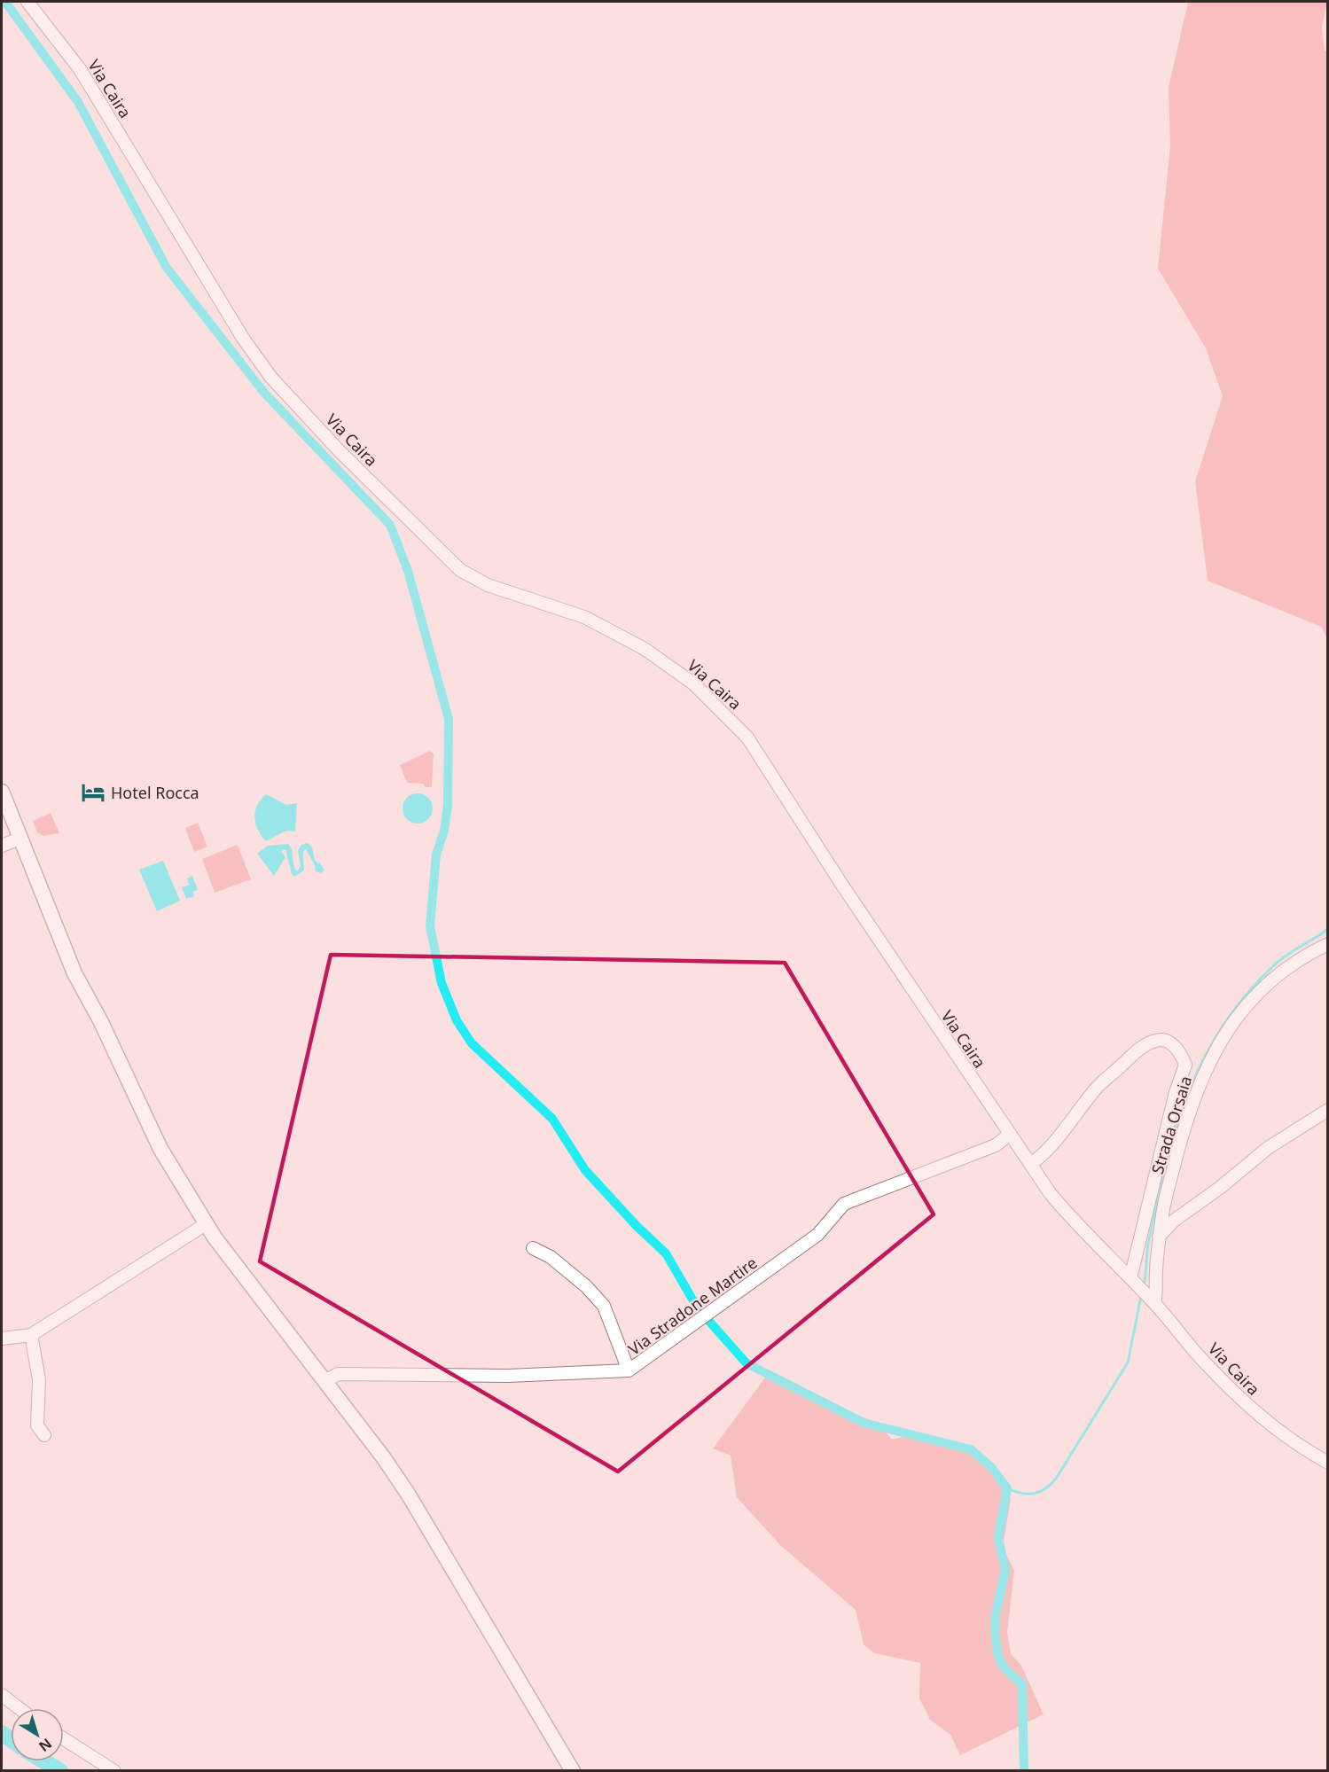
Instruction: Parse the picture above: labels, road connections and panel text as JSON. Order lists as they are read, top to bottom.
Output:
{
  "streets": {
    "street": ["Via Caira", "Strada Orsaia", "Via Stradone Martire"]
  },
  "crossings": [
    ["Via Caira", "Strada Orsaia"],
    ["Via Caira", "Via Stradone Martire"]
  ],
  "places": {
    "hotel": ["Hotel Rocca"]
  },
  "north": "bottom right"
}
